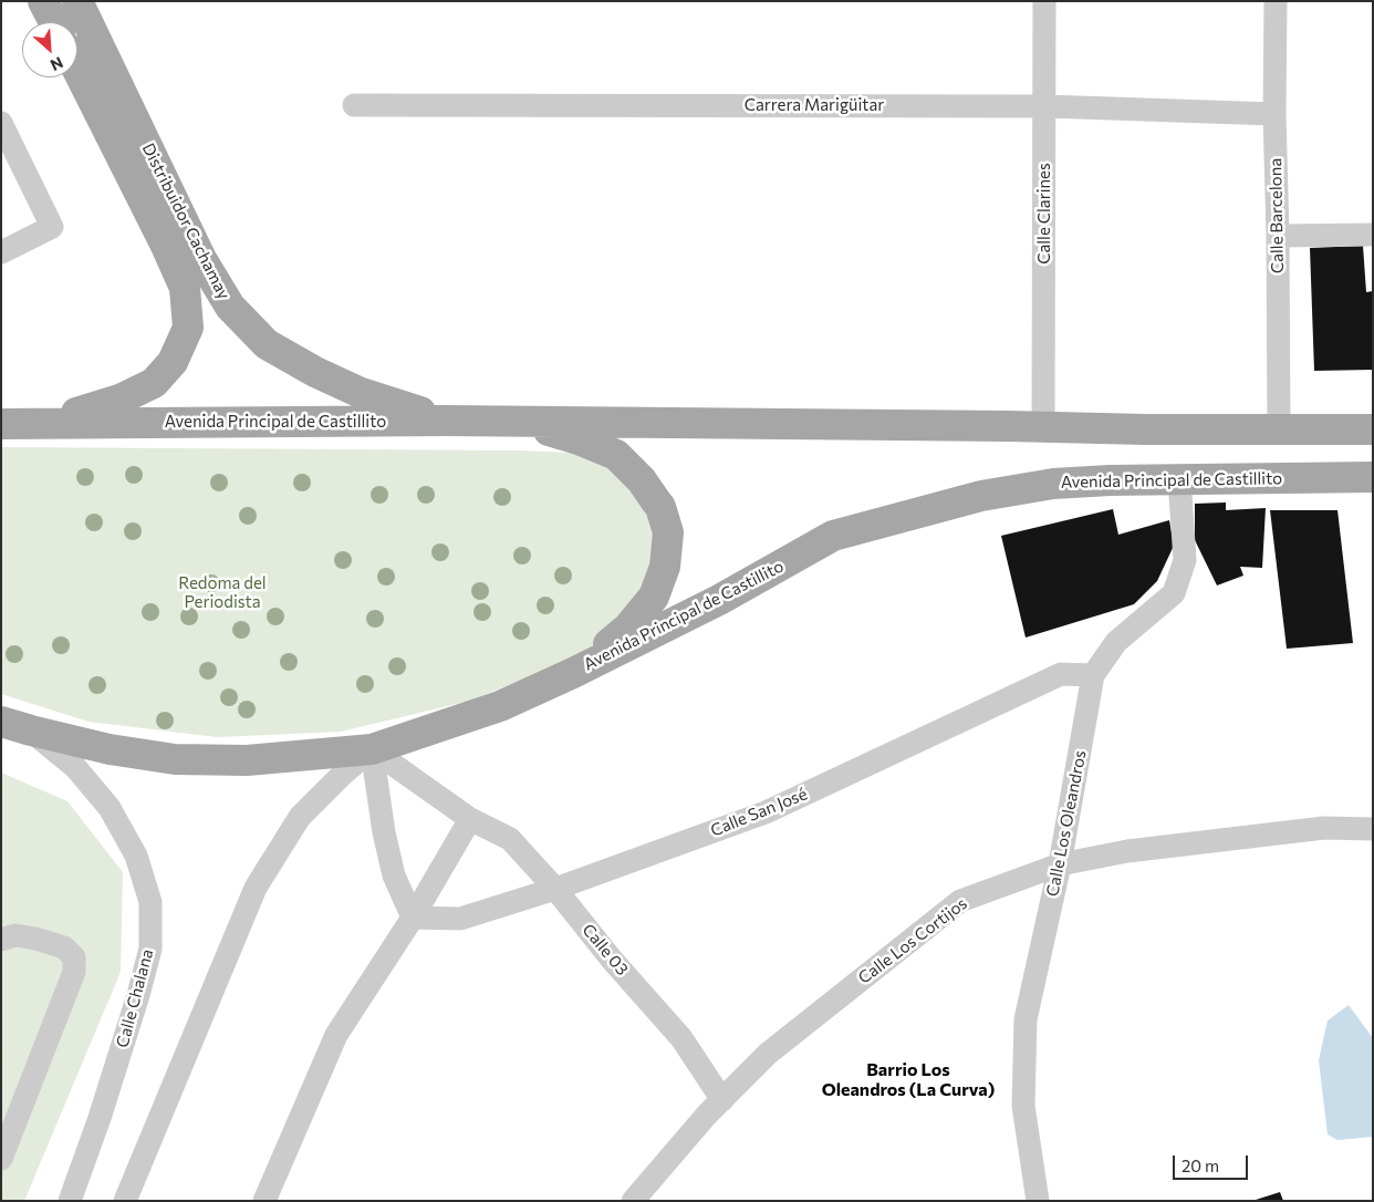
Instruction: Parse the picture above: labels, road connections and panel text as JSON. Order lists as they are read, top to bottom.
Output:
{
  "streets": {
    "main road": ["Distribuidor Cachamay", "Avenida Principal de Castillito"],
    "street": [
      "Carrera Marigüitar",
      "Calle Clarines",
      "Calle Barcelona",
      "Calle San José",
      "Calle Los Oleandros",
      "Calle Los Cortijos",
      "Calle 03",
      "Calle Chalana"
    ]
  },
  "crossings": [
    ["Carrera Marigüitar", "Calle Clarines"],
    ["Carrera Marigüitar", "Calle Barcelona"],
    ["Calle Clarines", "Avenida Principal de Castillito"],
    ["Calle Barcelona", "Avenida Principal de Castillito"],
    ["Distribuidor Cachamay", "Avenida Principal de Castillito"],
    ["Avenida Principal de Castillito", "Calle Los Oleandros"],
    ["Avenida Principal de Castillito", "Calle 03"],
    ["Avenida Principal de Castillito", "Calle Chalana"],
    ["Calle San José", "Calle Los Oleandros"],
    ["Calle San José", "Calle 03"],
    ["Calle Los Oleandros", "Calle Los Cortijos"],
    ["Calle Los Cortijos", "Calle 03"]
  ],
  "districts": ["Barrio Los Oleandros (La Curva)"],
  "parks": ["Redoma del Periodista"],
  "scale_bar": "20 m",
  "north": "bottom right"
}
